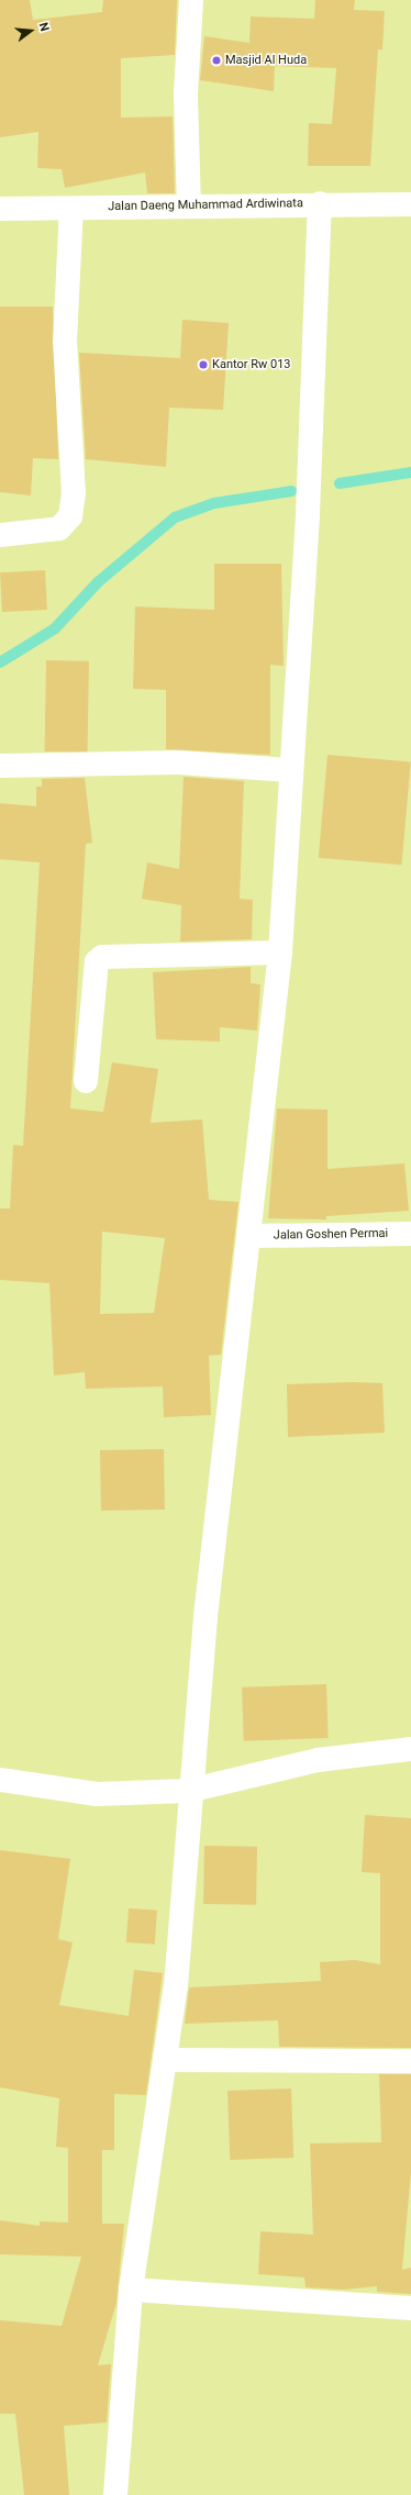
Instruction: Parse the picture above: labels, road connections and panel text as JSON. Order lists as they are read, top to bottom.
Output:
{
  "streets": {
    "street": ["Jalan Daeng Muhammad Ardiwinata", "Jalan Goshen Permai"]
  },
  "places": ["Masjid Al Huda", "Kantor Rw 013"],
  "north": "right"
}
